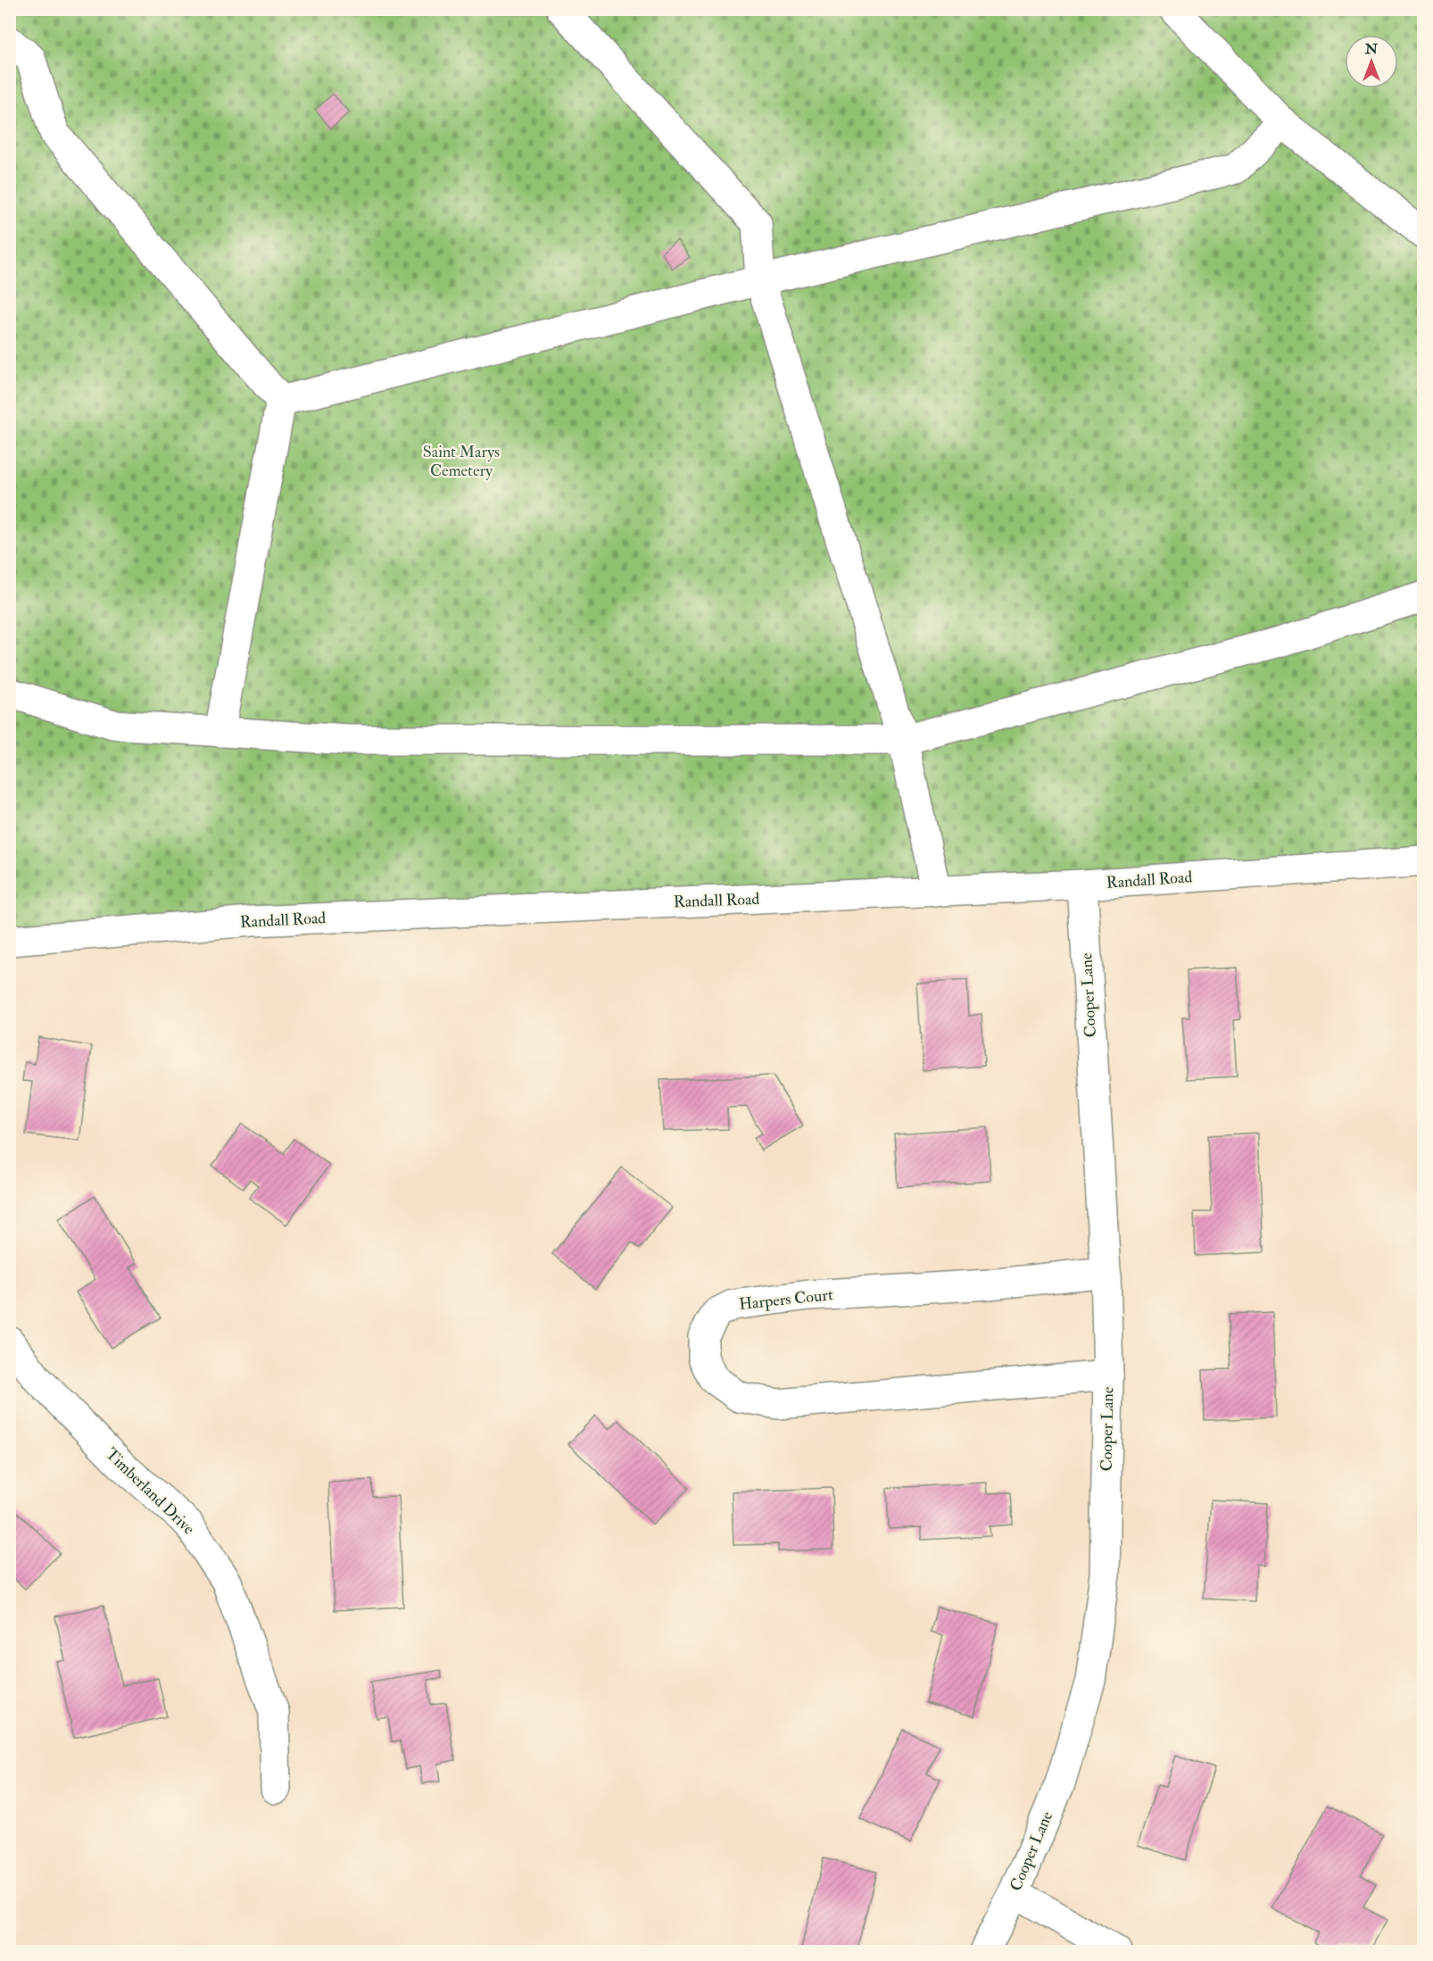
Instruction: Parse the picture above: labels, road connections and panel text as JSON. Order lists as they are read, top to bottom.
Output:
{
  "streets": {
    "street": [
      "Randall Road",
      "Cooper Lane",
      "Harpers Court",
      "Timberland Drive"
    ]
  },
  "crossings": [
    ["Randall Road", "Cooper Lane"],
    ["Cooper Lane", "Harpers Court"]
  ],
  "parks": ["Saint Marys Cemetery"],
  "north": "top"
}
